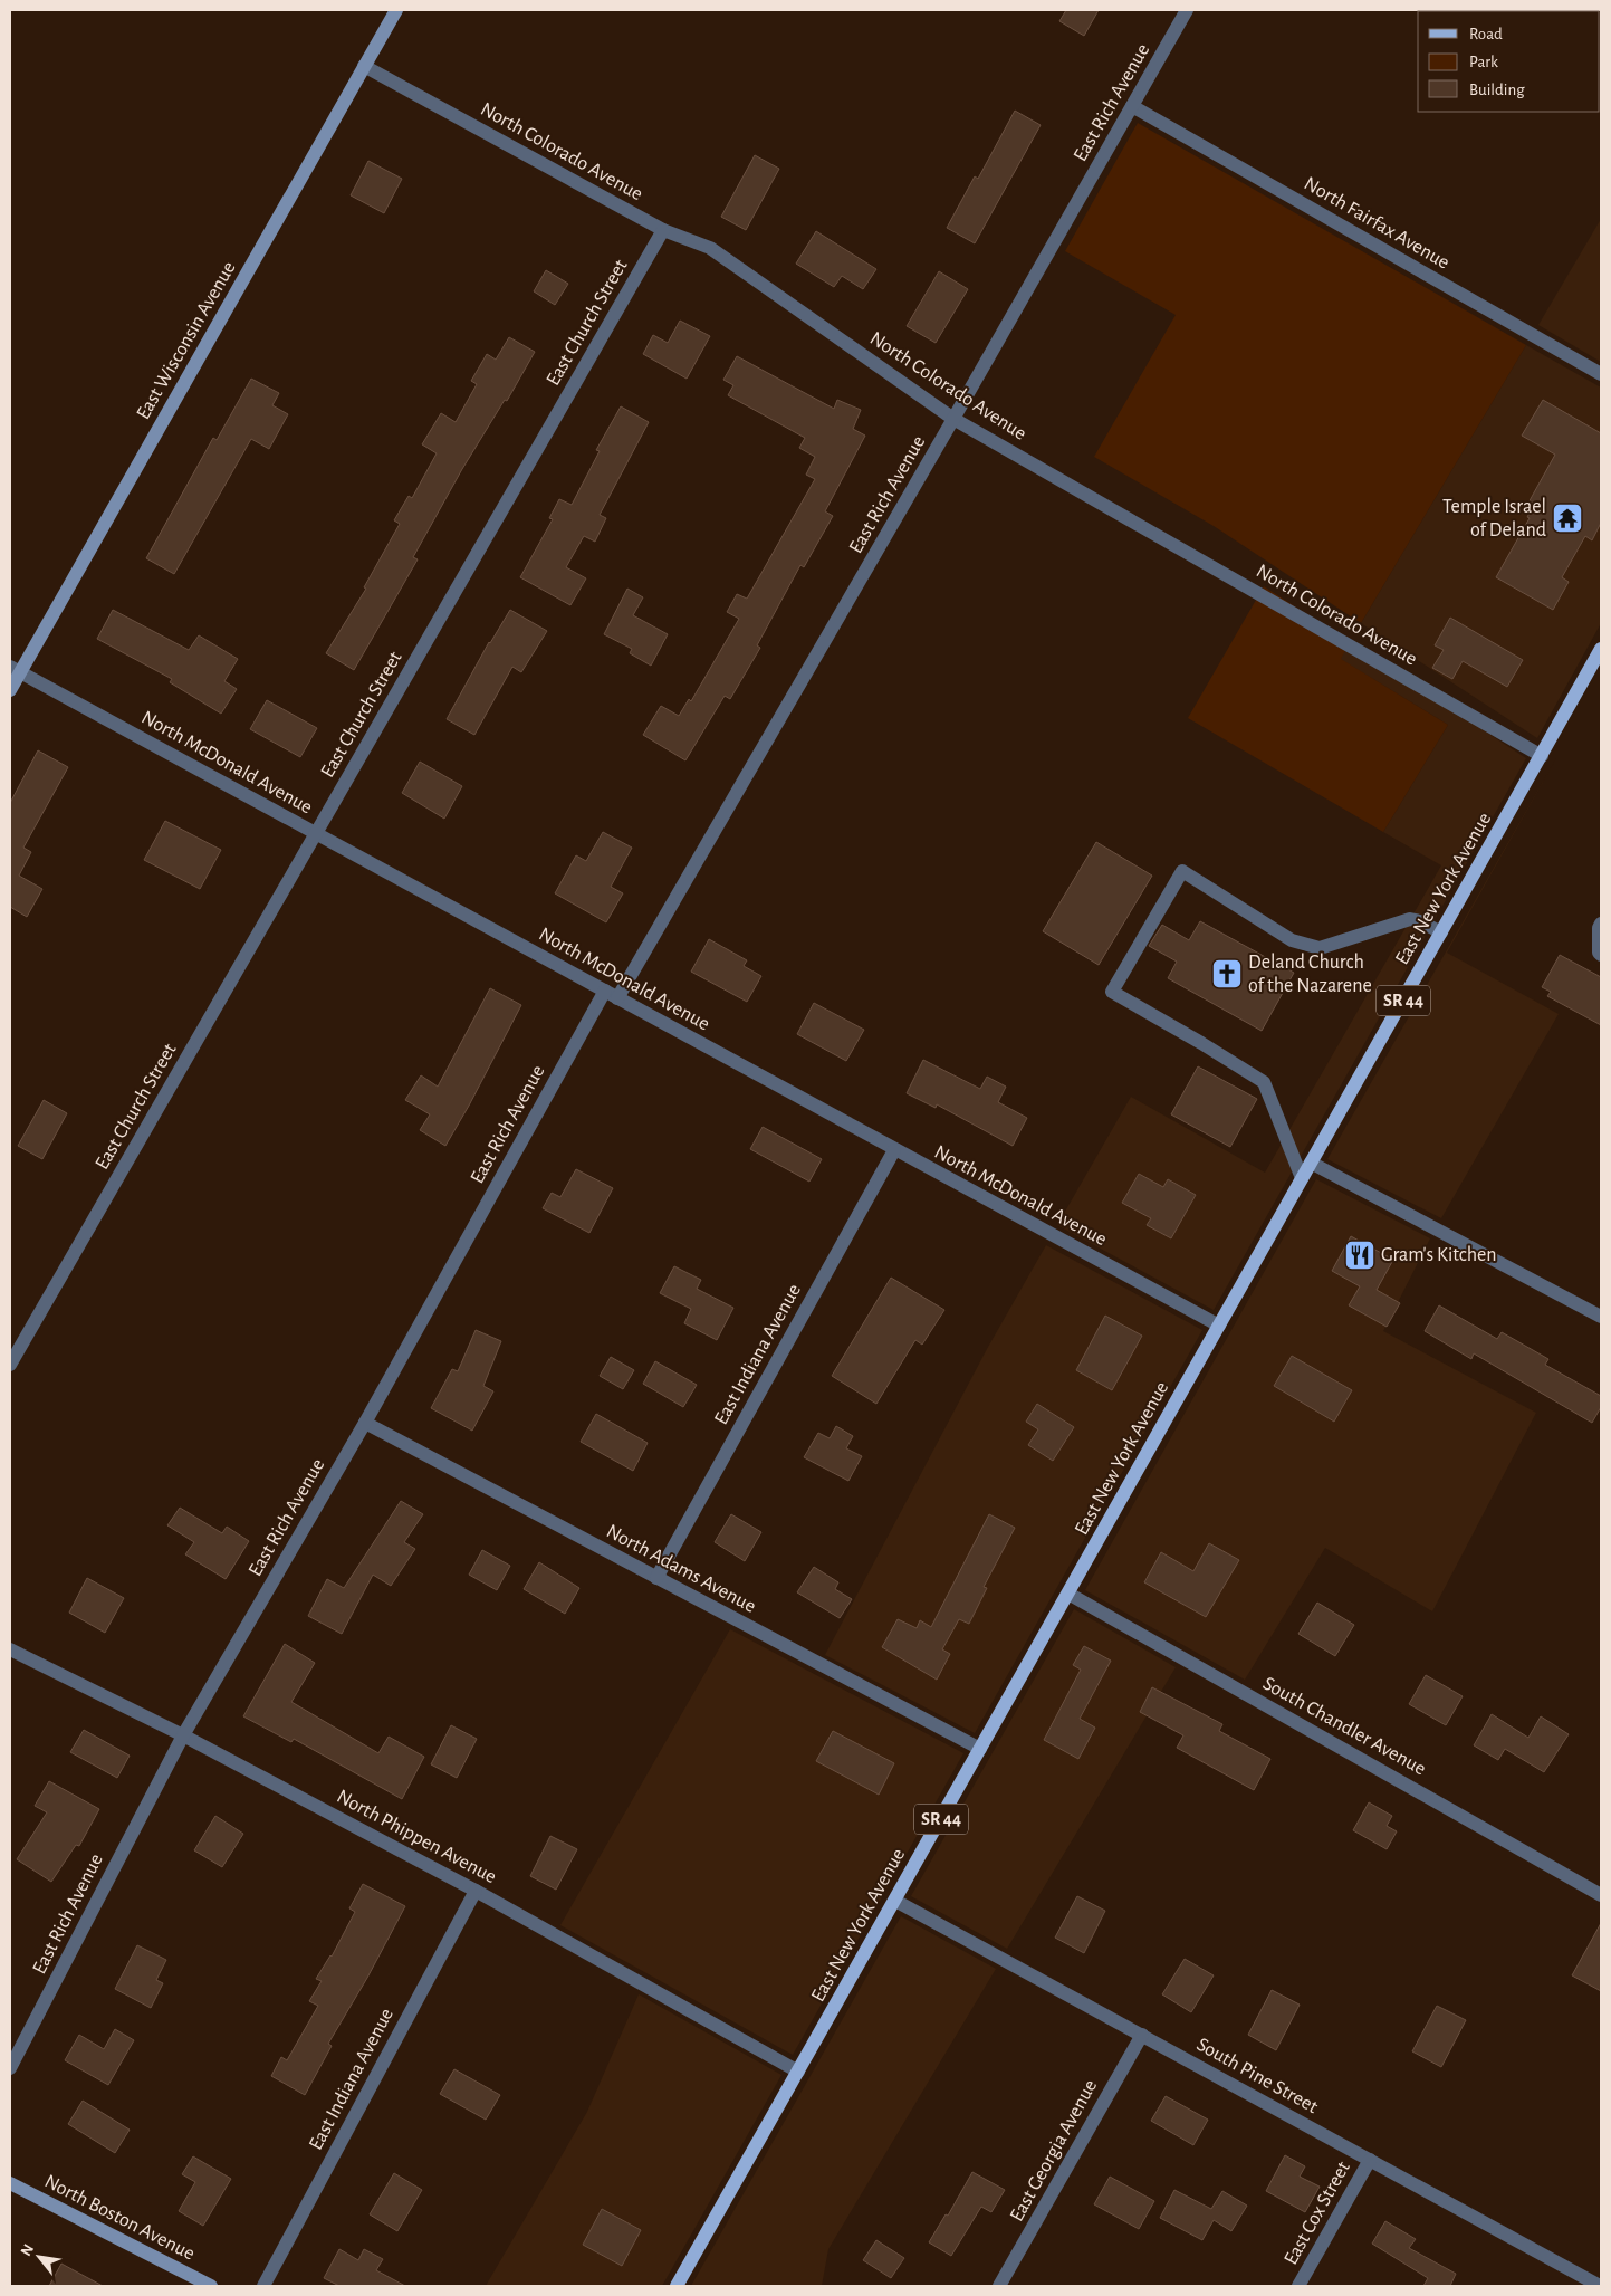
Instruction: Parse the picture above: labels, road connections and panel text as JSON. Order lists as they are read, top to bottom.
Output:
{
  "streets": {
    "main road": ["East New York Avenue", "SR 44"],
    "street": [
      "East Rich Avenue",
      "North Colorado Avenue",
      "North Fairfax Avenue",
      "East Church Street",
      "East Wisconsin Avenue",
      "North McDonald Avenue",
      "East Indiana Avenue",
      "North Adams Avenue",
      "South Chandler Avenue",
      "North Phippen Avenue",
      "South Pine Street",
      "East Georgia Avenue",
      "East Cox Street",
      "North Boston Avenue"
    ]
  },
  "crossings": [
    ["East Rich Avenue", "North Colorado Avenue"],
    ["East Rich Avenue", "North Fairfax Avenue"],
    ["East Rich Avenue", "North McDonald Avenue"],
    ["East Rich Avenue", "North Adams Avenue"],
    ["East Rich Avenue", "North Phippen Avenue"],
    ["North Colorado Avenue", "East Church Street"],
    ["North Colorado Avenue", "East Wisconsin Avenue"],
    ["North Colorado Avenue", "East New York Avenue"],
    ["East Church Street", "North McDonald Avenue"],
    ["East Wisconsin Avenue", "North McDonald Avenue"],
    ["North McDonald Avenue", "East New York Avenue"],
    ["North McDonald Avenue", "East Indiana Avenue"],
    ["East New York Avenue", "North Adams Avenue"],
    ["East New York Avenue", "South Chandler Avenue"],
    ["East New York Avenue", "North Phippen Avenue"],
    ["East New York Avenue", "South Pine Street"],
    ["East Indiana Avenue", "North Adams Avenue"],
    ["East Indiana Avenue", "North Phippen Avenue"],
    ["South Pine Street", "East Georgia Avenue"],
    ["South Pine Street", "East Cox Street"]
  ],
  "places": {
    "temple": ["Temple Israel of Deland"],
    "church": ["Deland Church of the Nazarene"],
    "restaurant": ["Gram's Kitchen"]
  },
  "legend": ["Road", "Park", "Building"],
  "north": "top left"
}
